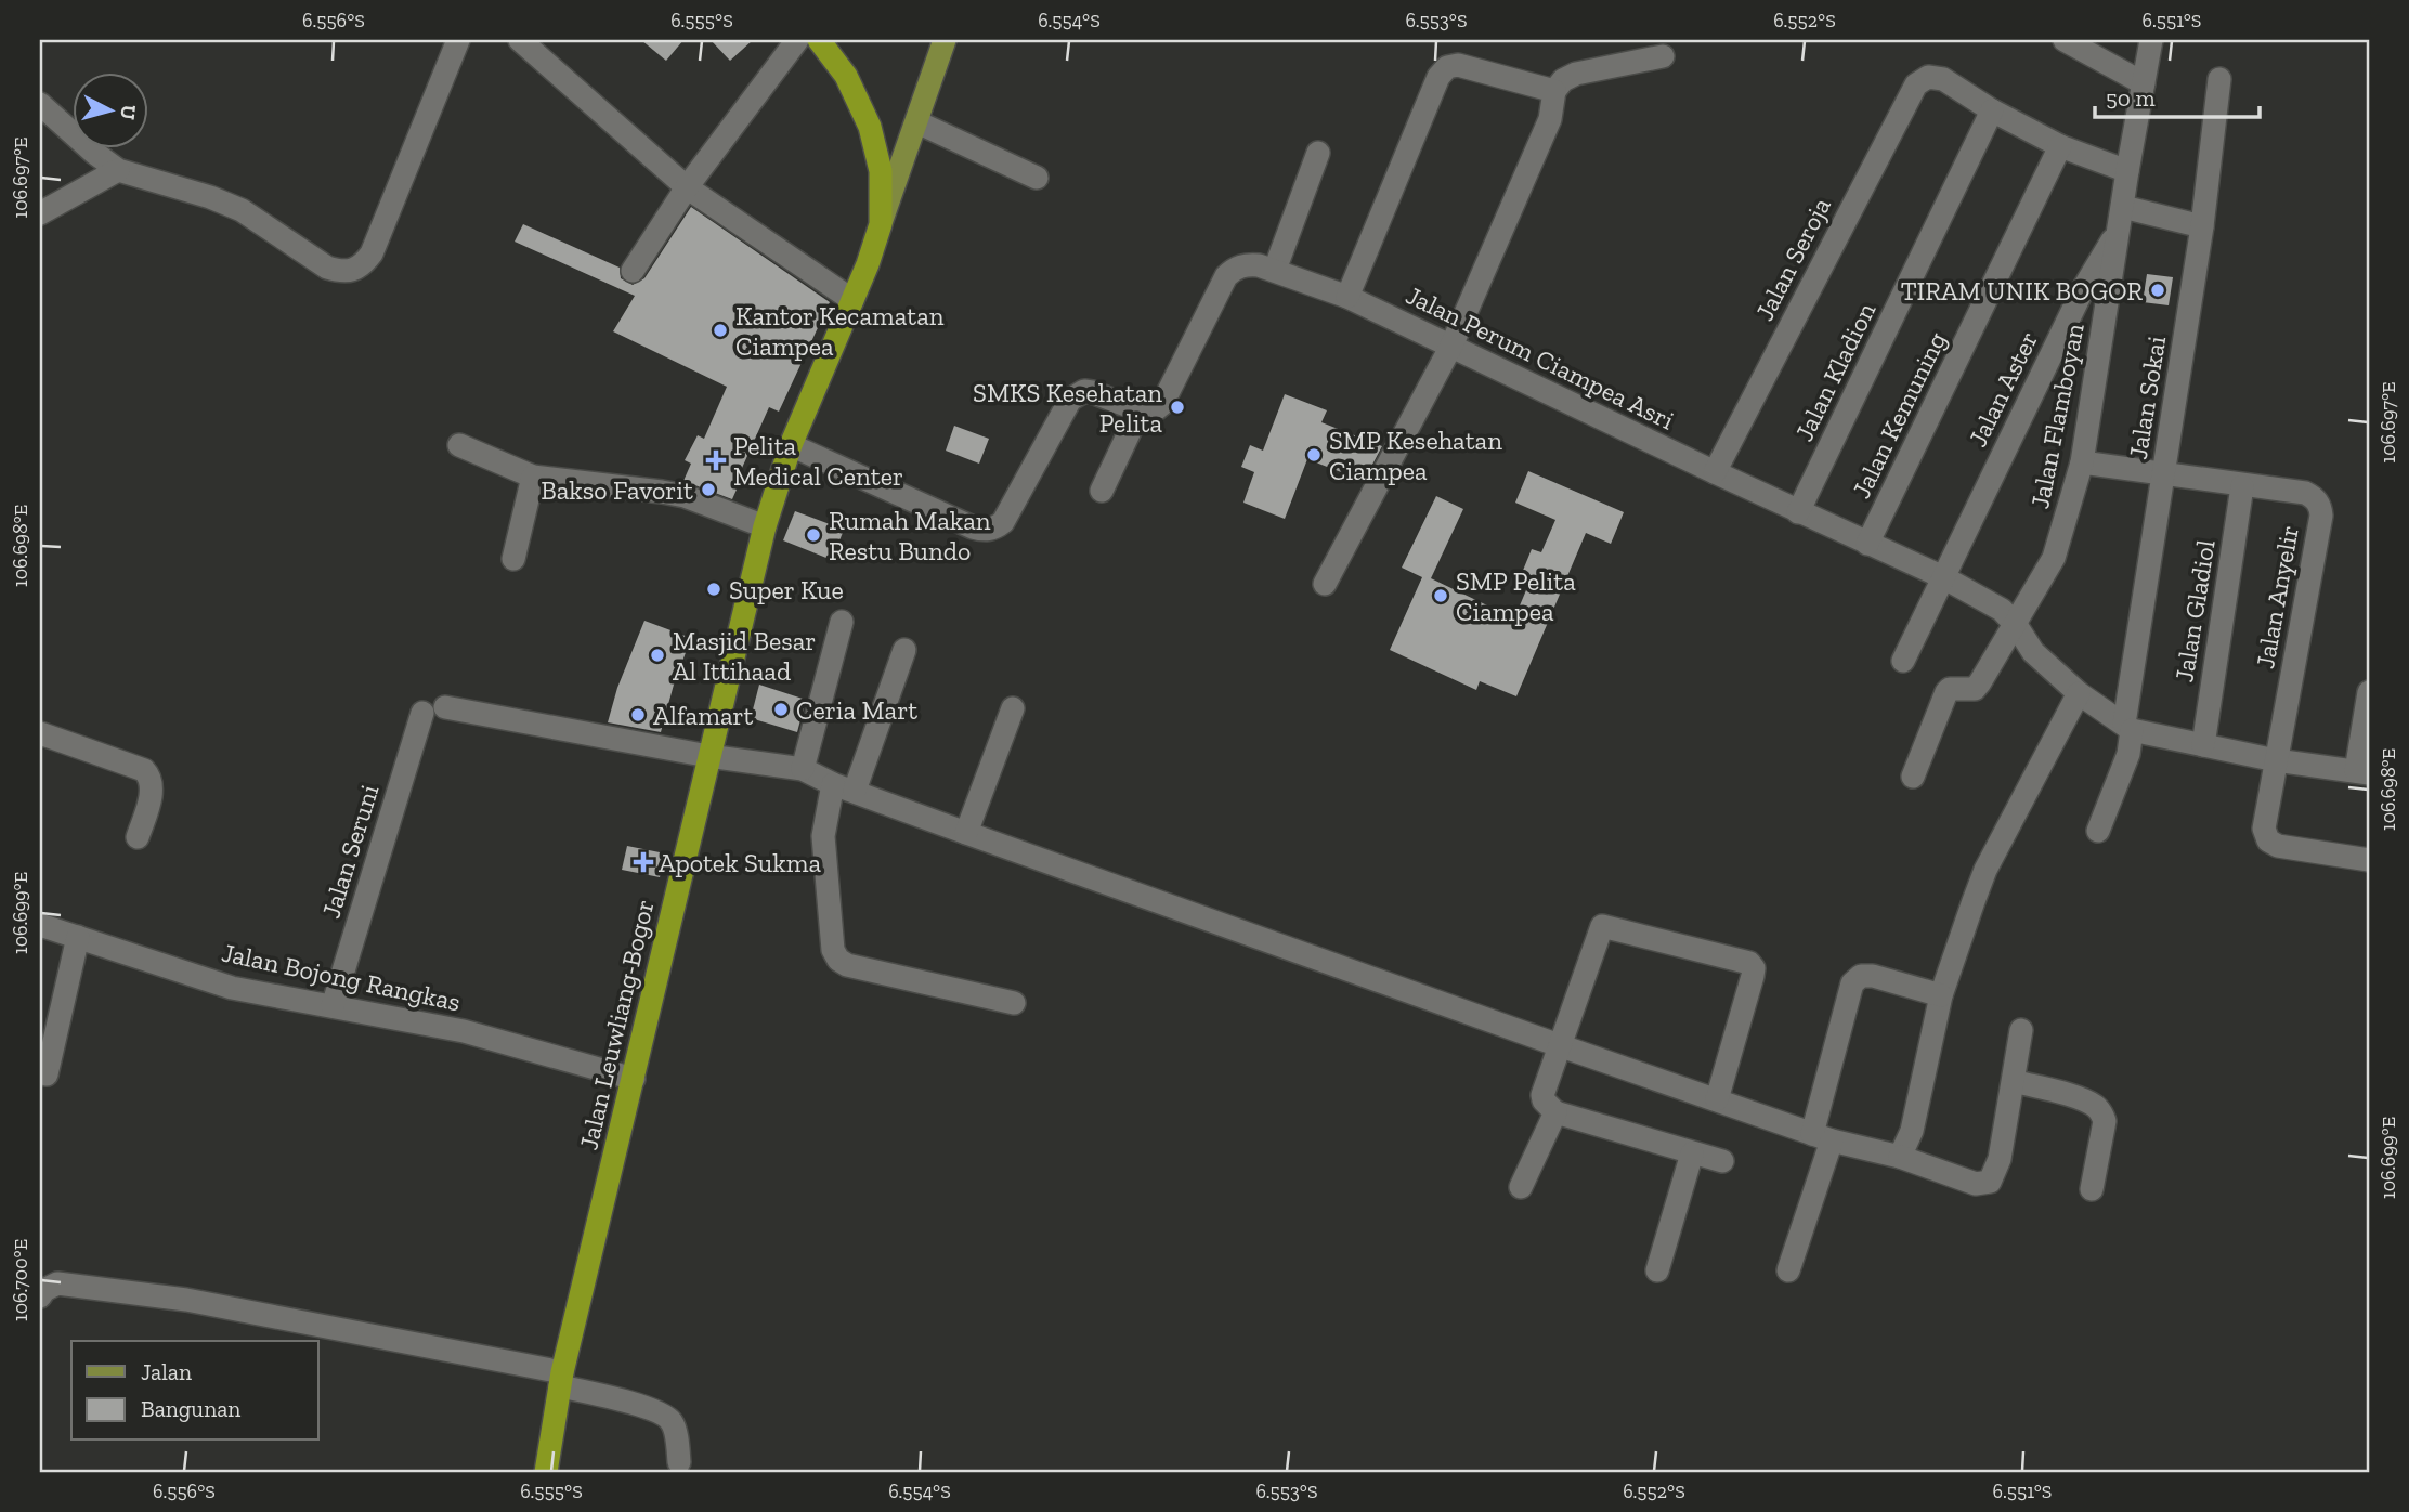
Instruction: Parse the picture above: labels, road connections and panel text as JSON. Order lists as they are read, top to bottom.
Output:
{
  "streets": {
    "highway": ["Jalan Leuwliang-Bogor"],
    "street": [
      "Jalan Seroja",
      "Jalan Perum Ciampea Asri",
      "Jalan Kladion",
      "Jalan Aster",
      "Jalan Sokai",
      "Jalan Kemuning",
      "Jalan Flamboyan",
      "Jalan Anyelir",
      "Jalan Gladiol",
      "Jalan Seruni",
      "Jalan Bojong Rangkas"
    ]
  },
  "crossings": [
    ["Jalan Seroja", "Jalan Perum Ciampea Asri"],
    ["Jalan Seroja", "Jalan Kladion"],
    ["Jalan Perum Ciampea Asri", "Jalan Kladion"],
    ["Jalan Perum Ciampea Asri", "Jalan Aster"],
    ["Jalan Perum Ciampea Asri", "Jalan Sokai"],
    ["Jalan Perum Ciampea Asri", "Jalan Kemuning"],
    ["Jalan Perum Ciampea Asri", "Jalan Flamboyan"],
    ["Jalan Perum Ciampea Asri", "Jalan Anyelir"],
    ["Jalan Perum Ciampea Asri", "Jalan Gladiol"],
    ["Jalan Aster", "Jalan Flamboyan"],
    ["Jalan Sokai", "Jalan Anyelir"],
    ["Jalan Flamboyan", "Jalan Anyelir"],
    ["Jalan Anyelir", "Jalan Gladiol"],
    ["Jalan Seruni", "Jalan Bojong Rangkas"],
    ["Jalan Bojong Rangkas", "Jalan Leuwliang-Bogor"]
  ],
  "places": {
    "other": [
      "TIRAM UNIK BOGOR",
      "Kantor Kecamatan Ciampea",
      "SMKS Kesehatan Pelita",
      "SMP Kesehatan Ciampea",
      "Bakso Favorit",
      "Rumah Makan Restu Bundo",
      "Super Kue",
      "SMP Pelita Ciampea",
      "Masjid Besar Al Ittihaad",
      "Ceria Mart",
      "Alfamart"
    ],
    "health": ["Pelita Medical Center", "Apotek Sukma"]
  },
  "legend": ["Jalan", "Bangunan"],
  "scale_bar": "50 m",
  "north": "right",
  "coordinates": [
    "6.556°S",
    "6.555°S",
    "6.554°S",
    "6.553°S",
    "6.552°S",
    "6.551°S",
    "106.697°E",
    "106.698°E",
    "106.699°E",
    "106.700°E"
  ]
}
